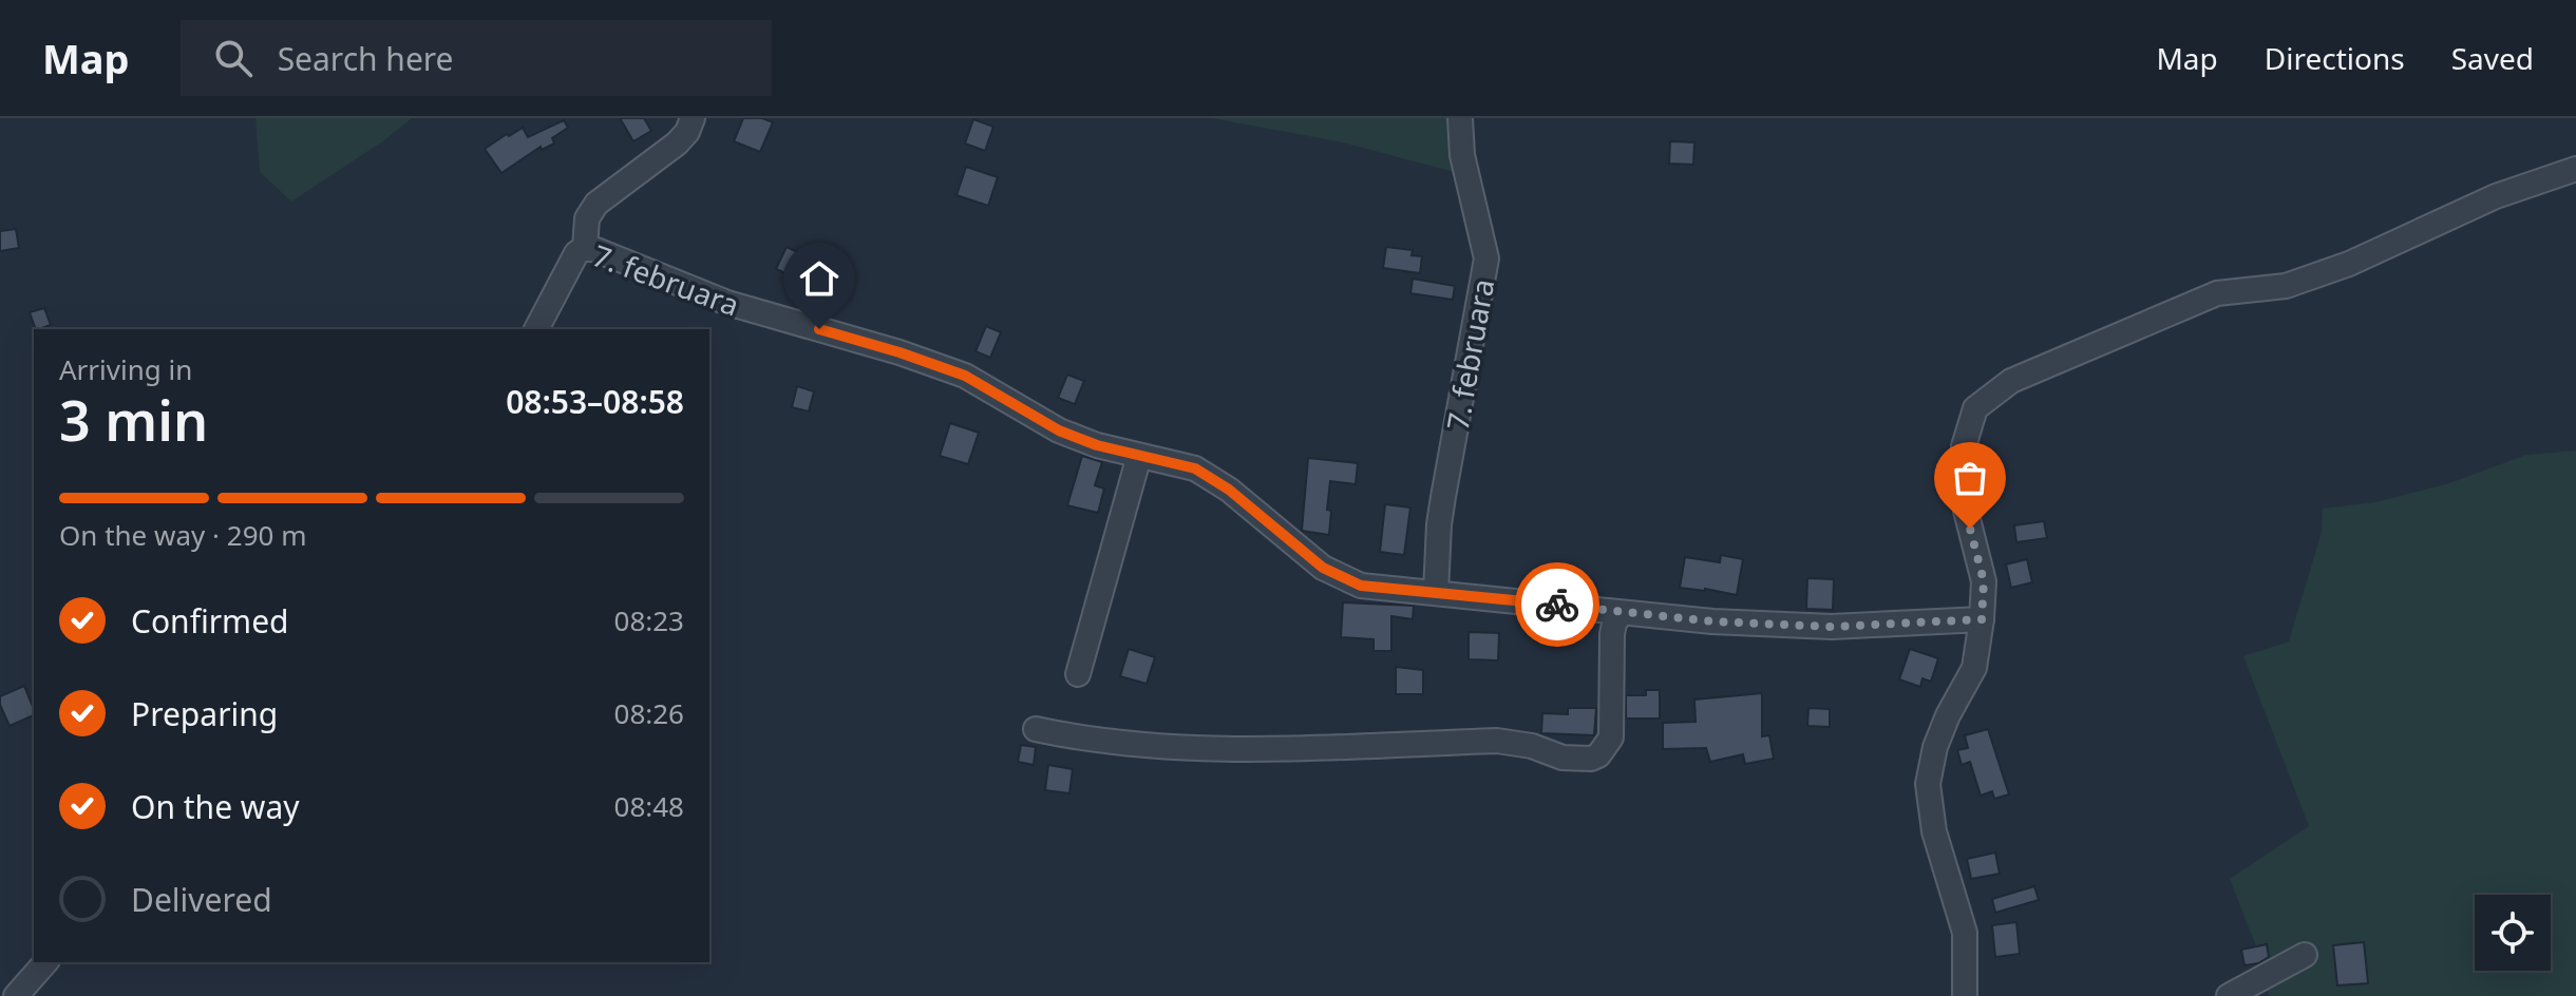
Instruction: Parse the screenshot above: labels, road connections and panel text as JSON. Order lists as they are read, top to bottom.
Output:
{
  "streets": {
    "street": ["7. februara"]
  },
  "page": {
    "header": "Map",
    "search": "Search here",
    "nav": ["Map", "Directions", "Saved"],
    "heading": ["3 min", "Arriving in", "08:53–08:58"],
    "bar": "On the way · 290 m",
    "list": [
      ["Confirmed", "08:23"],
      ["Preparing", "08:26"],
      ["On the way", "08:48"],
      "Delivered"
    ]
  }
}
